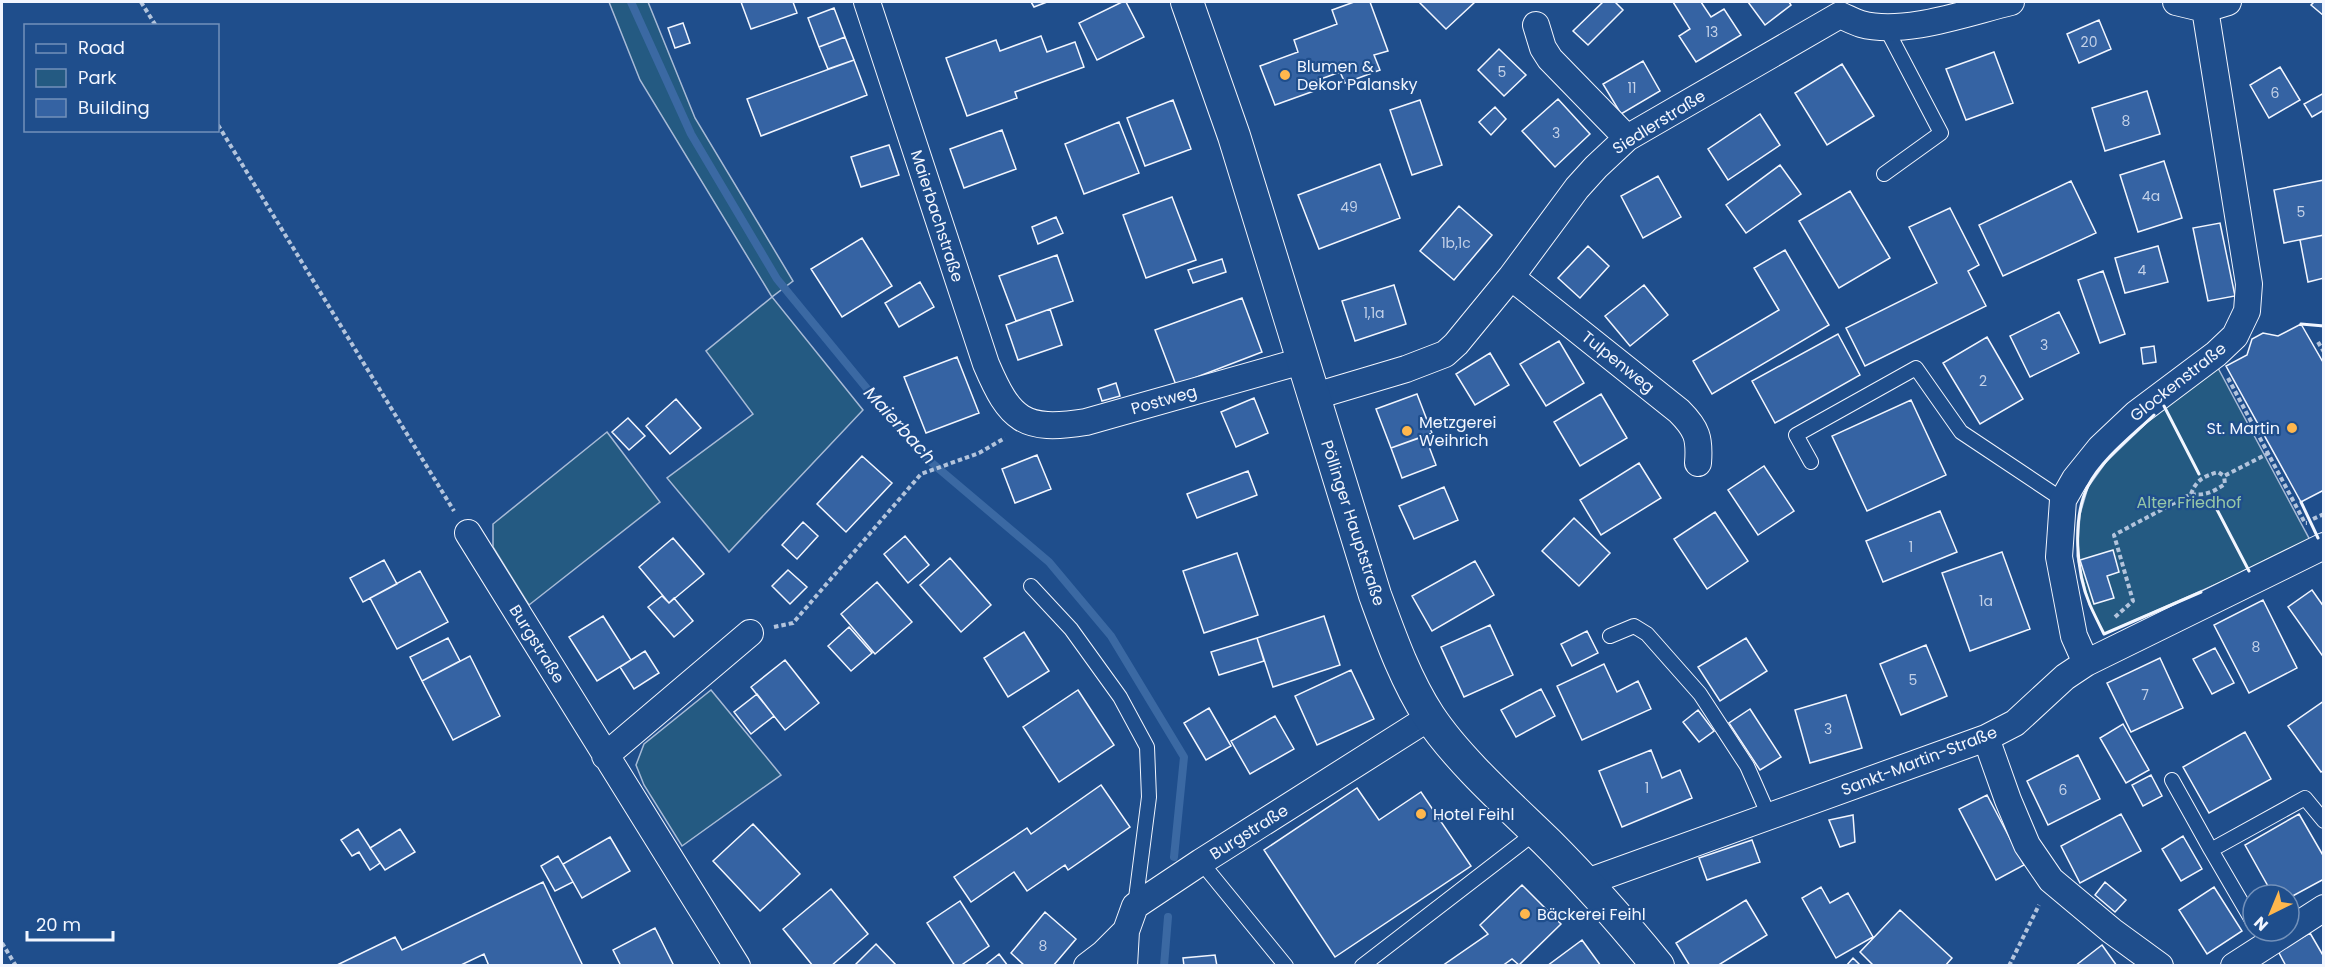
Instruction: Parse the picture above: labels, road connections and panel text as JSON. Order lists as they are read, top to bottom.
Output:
{
  "streets": {
    "street": [
      "Siedlerstraße",
      "Maierbachstraße",
      "Tulpenweg",
      "Glockenstraße",
      "Postweg",
      "Pöllinger Hauptstraße",
      "Burgstraße",
      "Sankt-Martin-Straße"
    ]
  },
  "crossings": [
    ["Siedlerstraße", "Tulpenweg"],
    ["Siedlerstraße", "Pöllinger Hauptstraße"],
    ["Maierbachstraße", "Postweg"],
    ["Postweg", "Pöllinger Hauptstraße"],
    ["Pöllinger Hauptstraße", "Burgstraße"],
    ["Pöllinger Hauptstraße", "Sankt-Martin-Straße"]
  ],
  "water": ["Maierbach"],
  "parks": ["Alter Friedhof"],
  "places": [
    "Blumen & Dekor Palansky",
    "St. Martin",
    "Metzgerei Weihrich",
    "Hotel Feihl",
    "Bäckerei Feihl"
  ],
  "house_numbers": [
    "13",
    "20",
    "5",
    "11",
    "6",
    "8",
    "3",
    "4a",
    "49",
    "5",
    "1b,1c",
    "4",
    "1,1a",
    "3",
    "2",
    "1",
    "1a",
    "8",
    "5",
    "7",
    "3",
    "1",
    "6",
    "8"
  ],
  "legend": ["Road", "Park", "Building"],
  "scale_bar": "20 m",
  "north": "bottom left"
}
